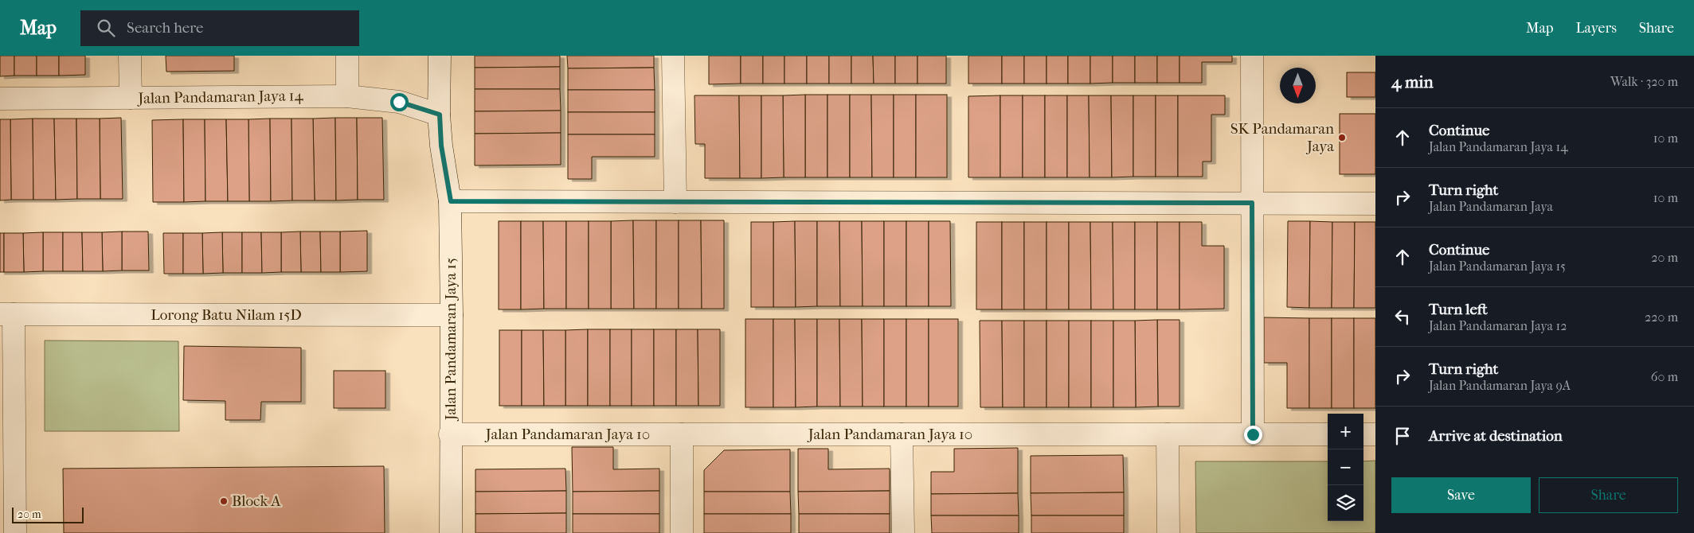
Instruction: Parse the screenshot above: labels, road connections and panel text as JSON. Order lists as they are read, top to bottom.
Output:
{
  "streets": {
    "street": [
      "Jalan Pandamaran Jaya 14",
      "Lorong Batu Nilam 15D",
      "Jalan Pandamaran Jaya 15",
      "Jalan Pandamaran Jaya 10"
    ]
  },
  "crossings": [
    ["Jalan Pandamaran Jaya 14", "Jalan Pandamaran Jaya 15"],
    ["Lorong Batu Nilam 15D", "Jalan Pandamaran Jaya 15"],
    ["Jalan Pandamaran Jaya 15", "Jalan Pandamaran Jaya 10"]
  ],
  "places": ["SK Pandamaran Jaya", "Block A"],
  "scale_bar": "20 m",
  "north": "bottom",
  "page": {
    "header": "Map",
    "search": "Search here",
    "nav": ["Map", "Layers", "Share"],
    "heading": ["4 min", "Walk · 320 m"],
    "list": [
      ["Continue", "Jalan Pandamaran Jaya 14", "10 m"],
      ["Turn right", "Jalan Pandamaran Jaya", "10 m"],
      ["Continue", "Jalan Pandamaran Jaya 15", "20 m"],
      ["Turn left", "Jalan Pandamaran Jaya 12", "220 m"],
      ["Turn right", "Jalan Pandamaran Jaya 9A", "60 m"],
      "Arrive at destination"
    ],
    "map_buttons": ["+", "−"],
    "buttons": ["Save", "Share"],
    "scale": "20 m"
  }
}
